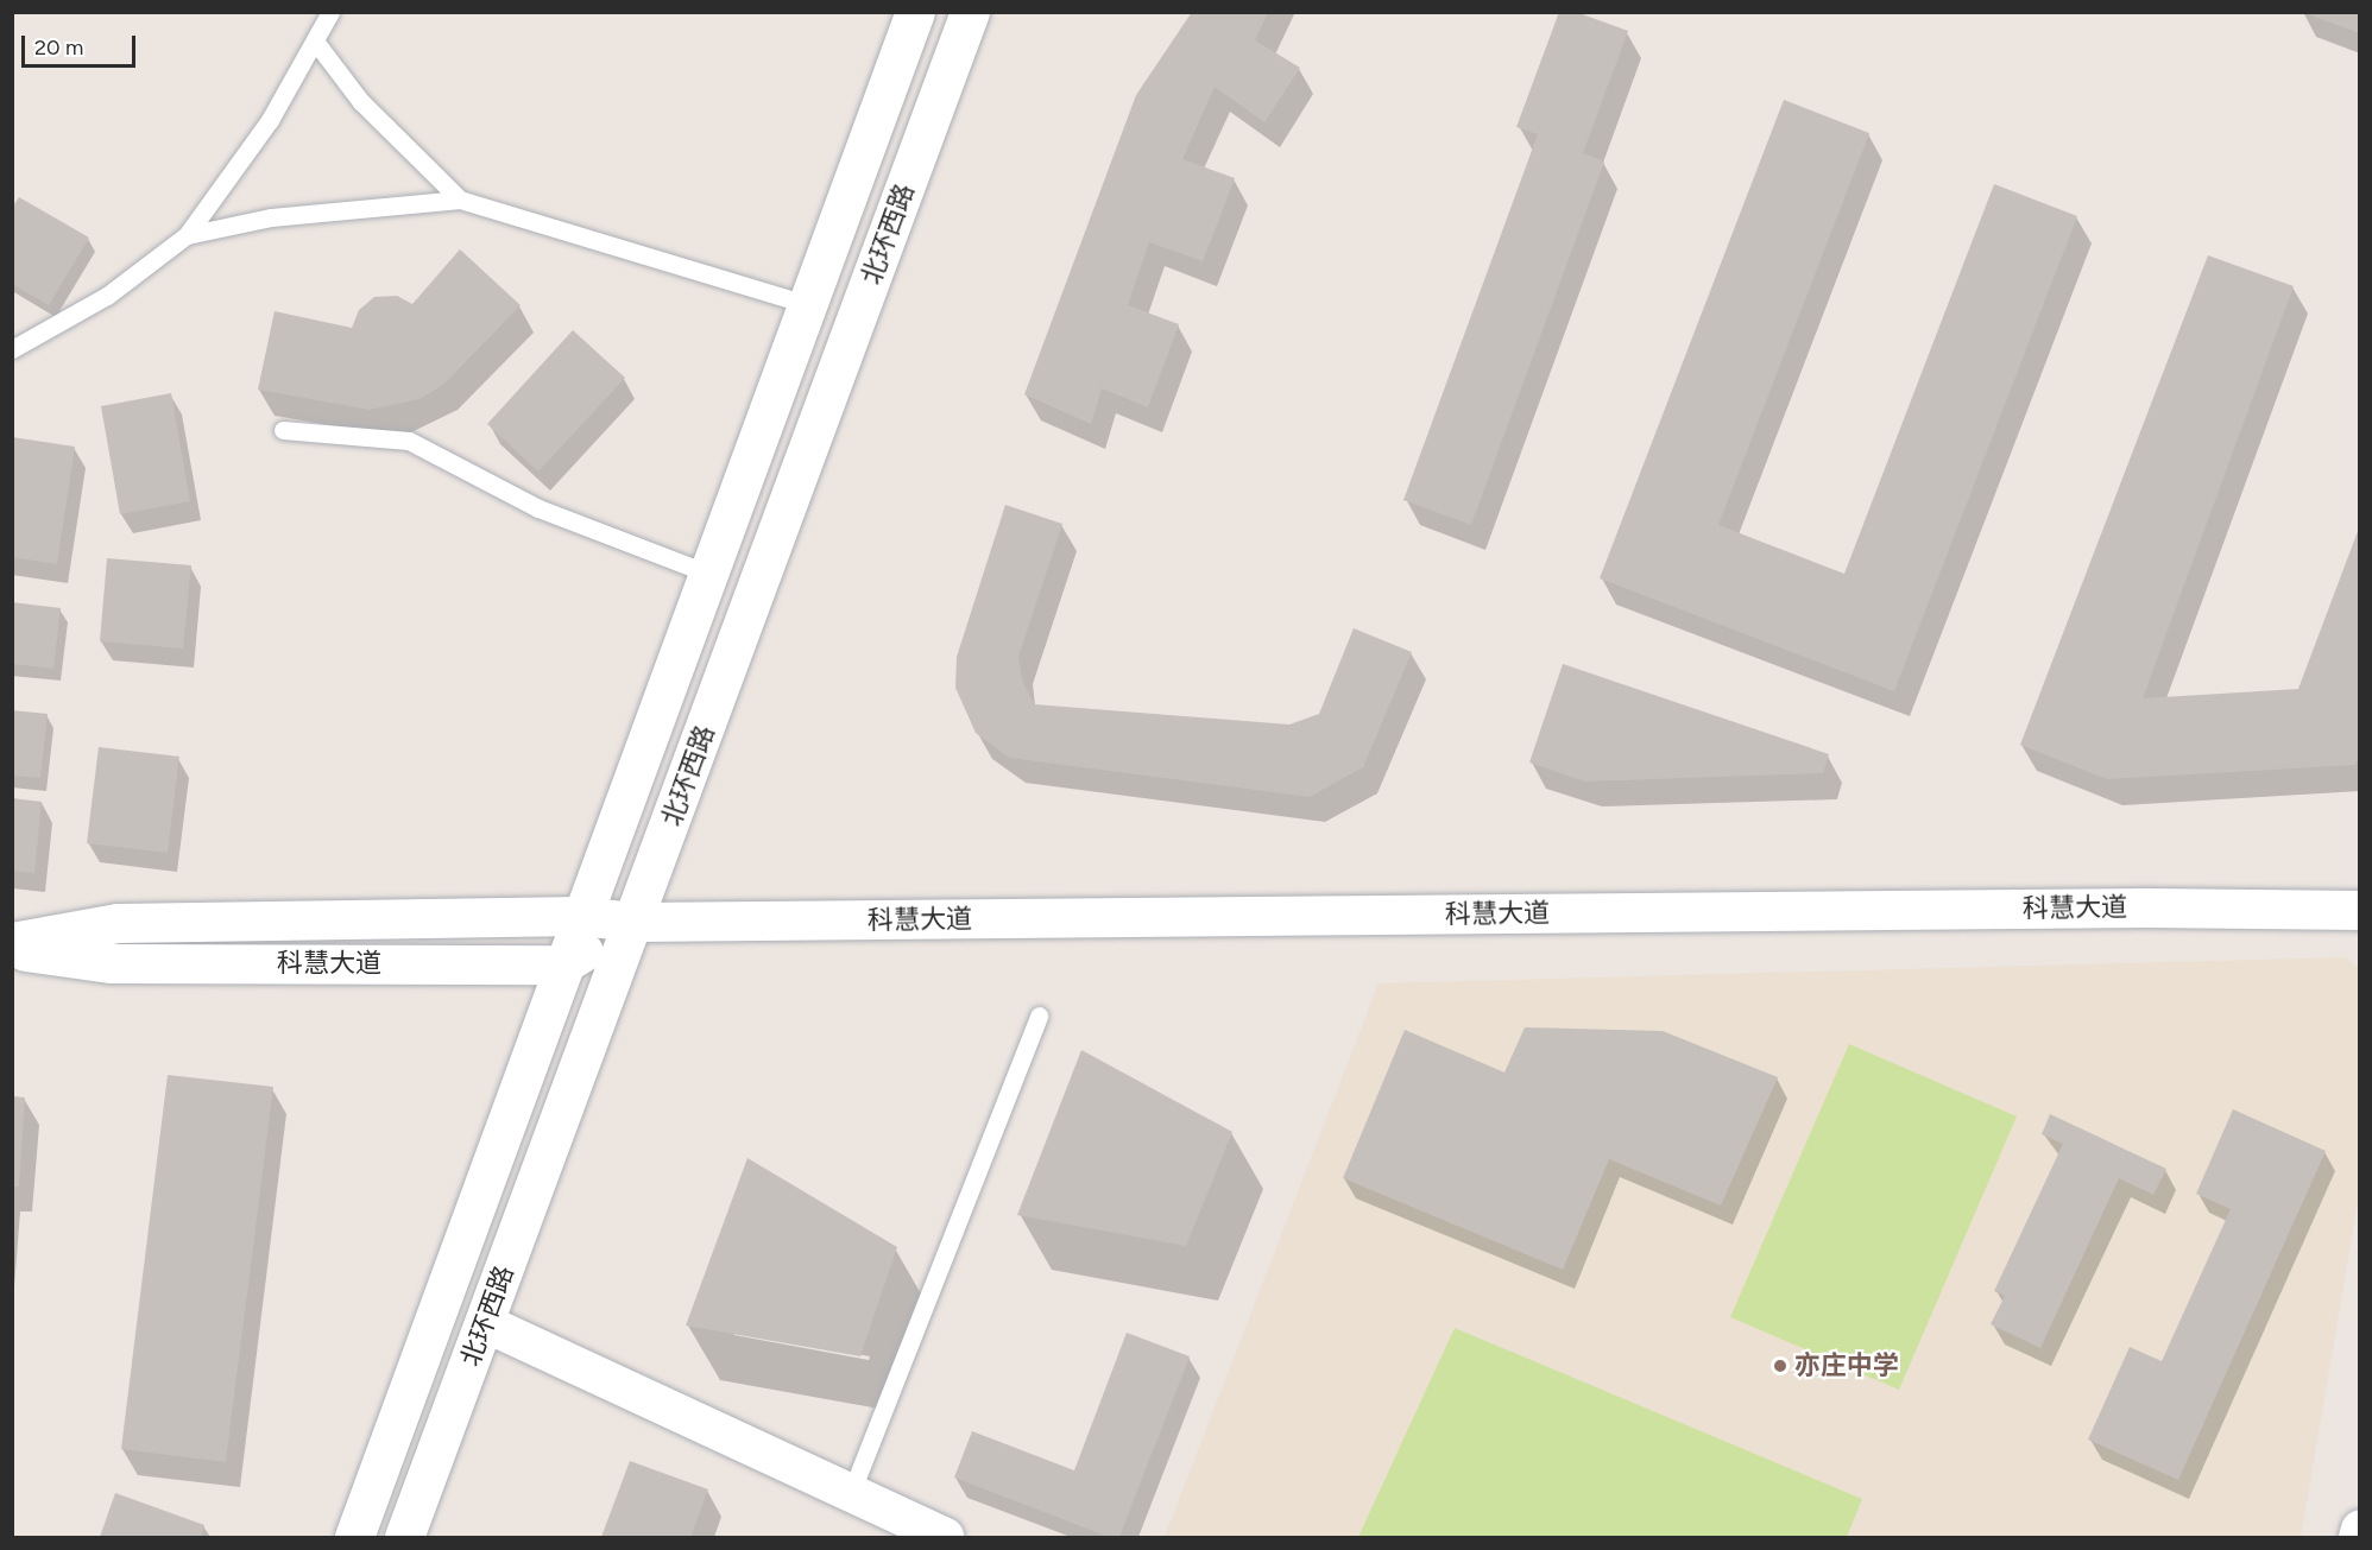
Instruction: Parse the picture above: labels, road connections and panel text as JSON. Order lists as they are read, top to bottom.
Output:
{
  "streets": {
    "street": ["北环西路", "科慧大道"]
  },
  "crossings": [
    ["北环西路", "科慧大道"]
  ],
  "places": ["亦庄中学"],
  "scale_bar": "20 m"
}
